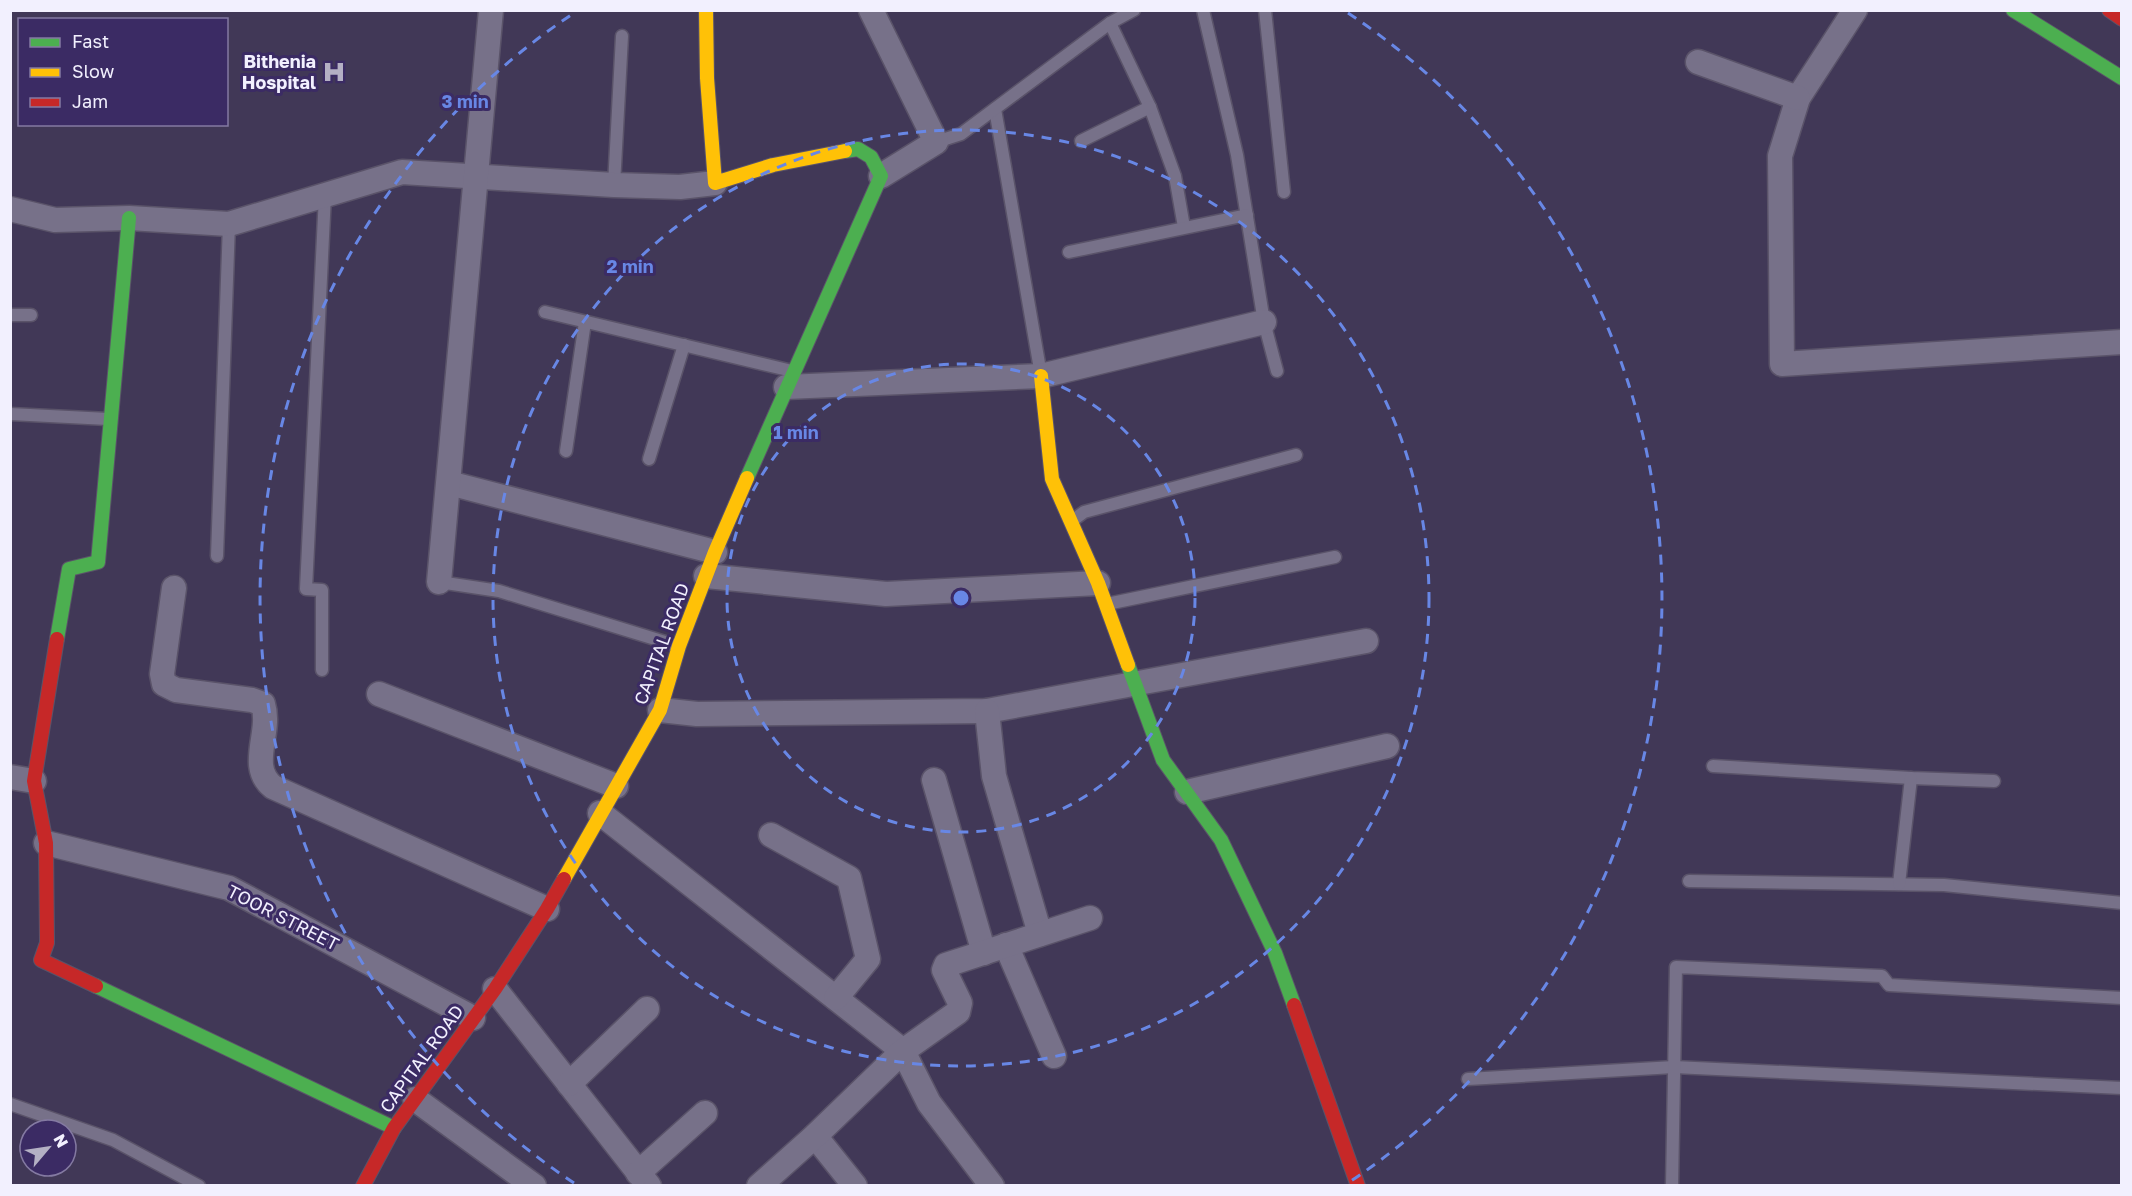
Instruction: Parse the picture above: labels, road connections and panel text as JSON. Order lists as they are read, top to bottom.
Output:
{
  "streets": {
    "street": ["CAPITAL ROAD", "TOOR STREET"]
  },
  "crossings": [
    ["CAPITAL ROAD", "TOOR STREET"]
  ],
  "places": {
    "hospital": ["Bithenia Hospital"]
  },
  "legend": ["Fast", "Slow", "Jam"],
  "north": "top right",
  "rings": ["3 min", "2 min", "1 min"]
}
